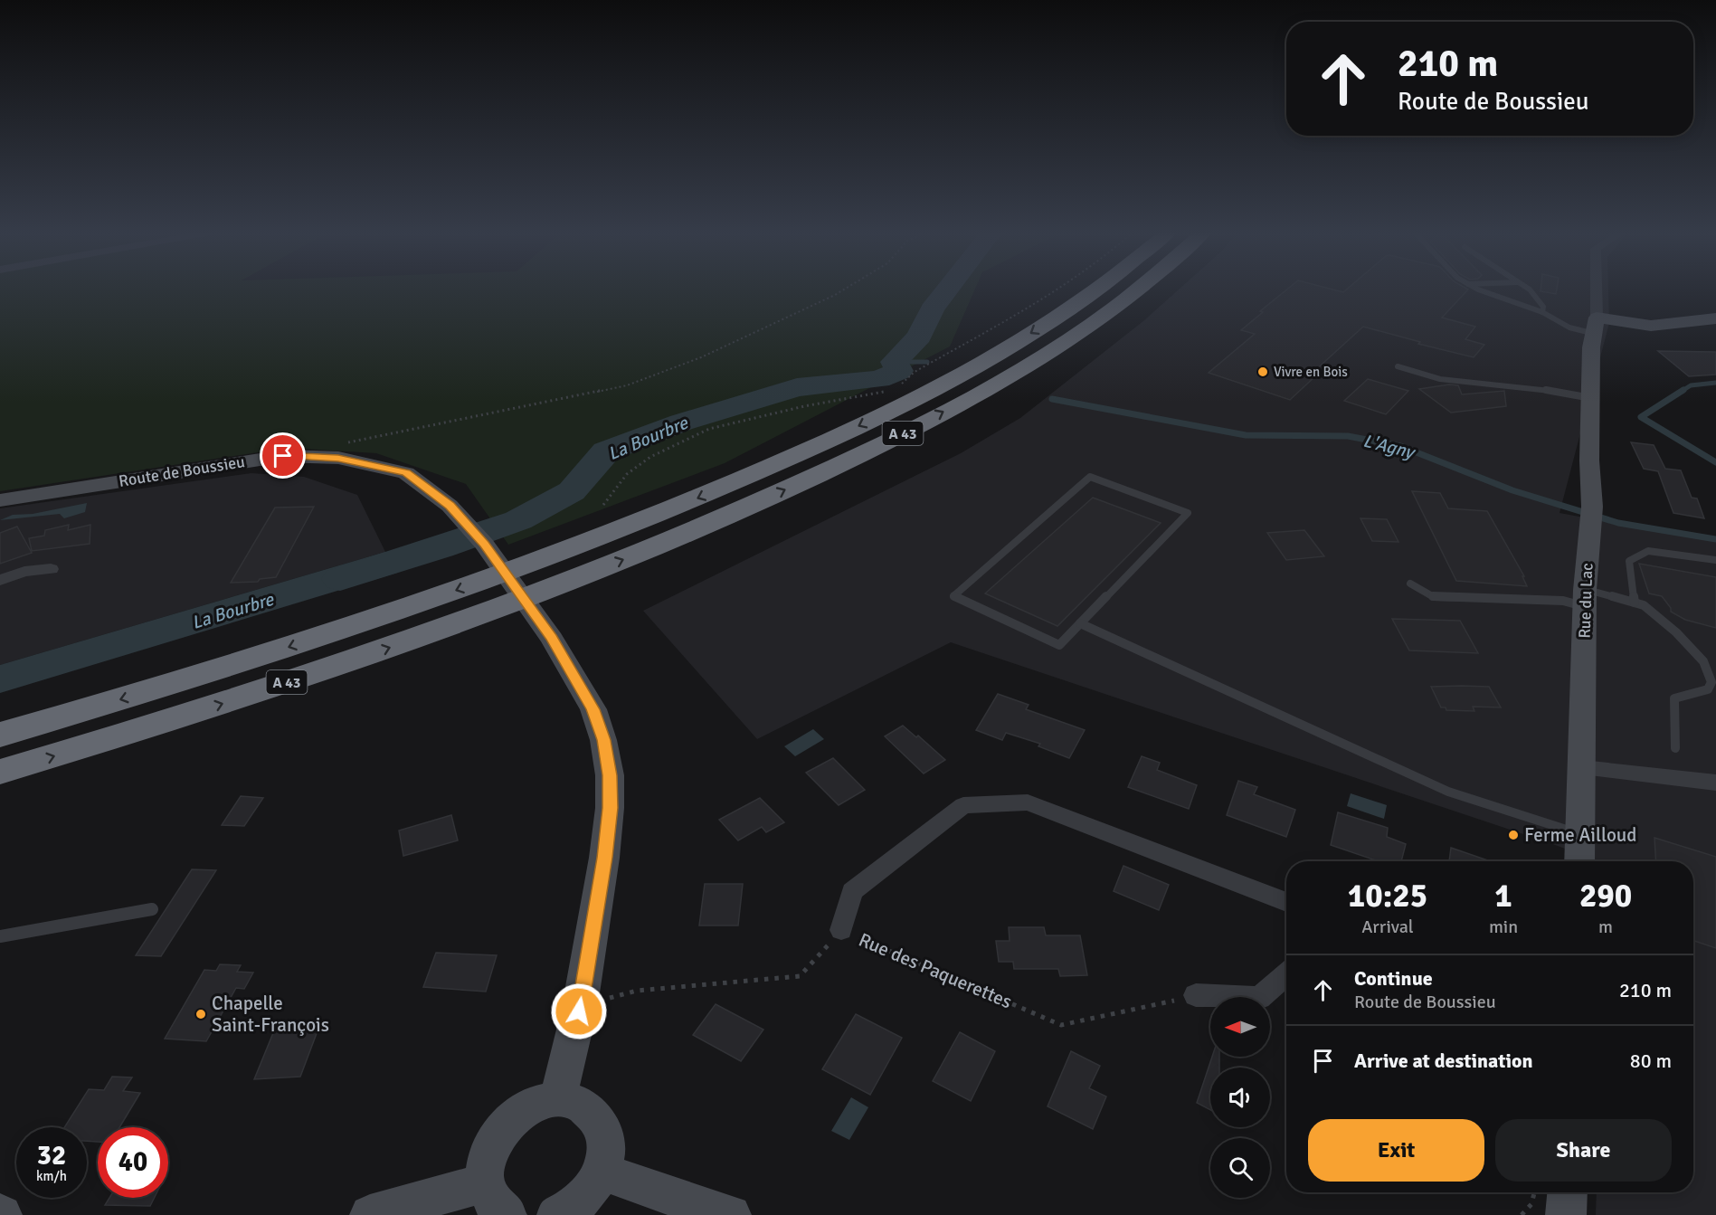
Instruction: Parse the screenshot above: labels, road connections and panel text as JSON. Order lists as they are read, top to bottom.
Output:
{
  "streets": {
    "highway": ["A 43"],
    "street": ["Route de Boussieu", "Rue du Lac", "Rue des Paquerettes"]
  },
  "water": ["La Bourbre", "L'Agny"],
  "places": ["Vivre en Bois", "Ferme Ailloud", "Chapelle Saint-François"],
  "north": "left",
  "page": {
    "turn": ["210 m", "Route de Boussieu"],
    "eta": [
      "10:25",
      "Arrival",
      "1",
      "min",
      "290",
      "m"
    ],
    "list": [
      {
        "name": "Continue",
        "note": "Route de Boussieu",
        "value": "210 m"
      },
      {
        "name": "Arrive at destination",
        "value": "80 m"
      }
    ],
    "buttons": ["Exit", "Share"],
    "speed": "32 km/h",
    "limit": "40"
  }
}
